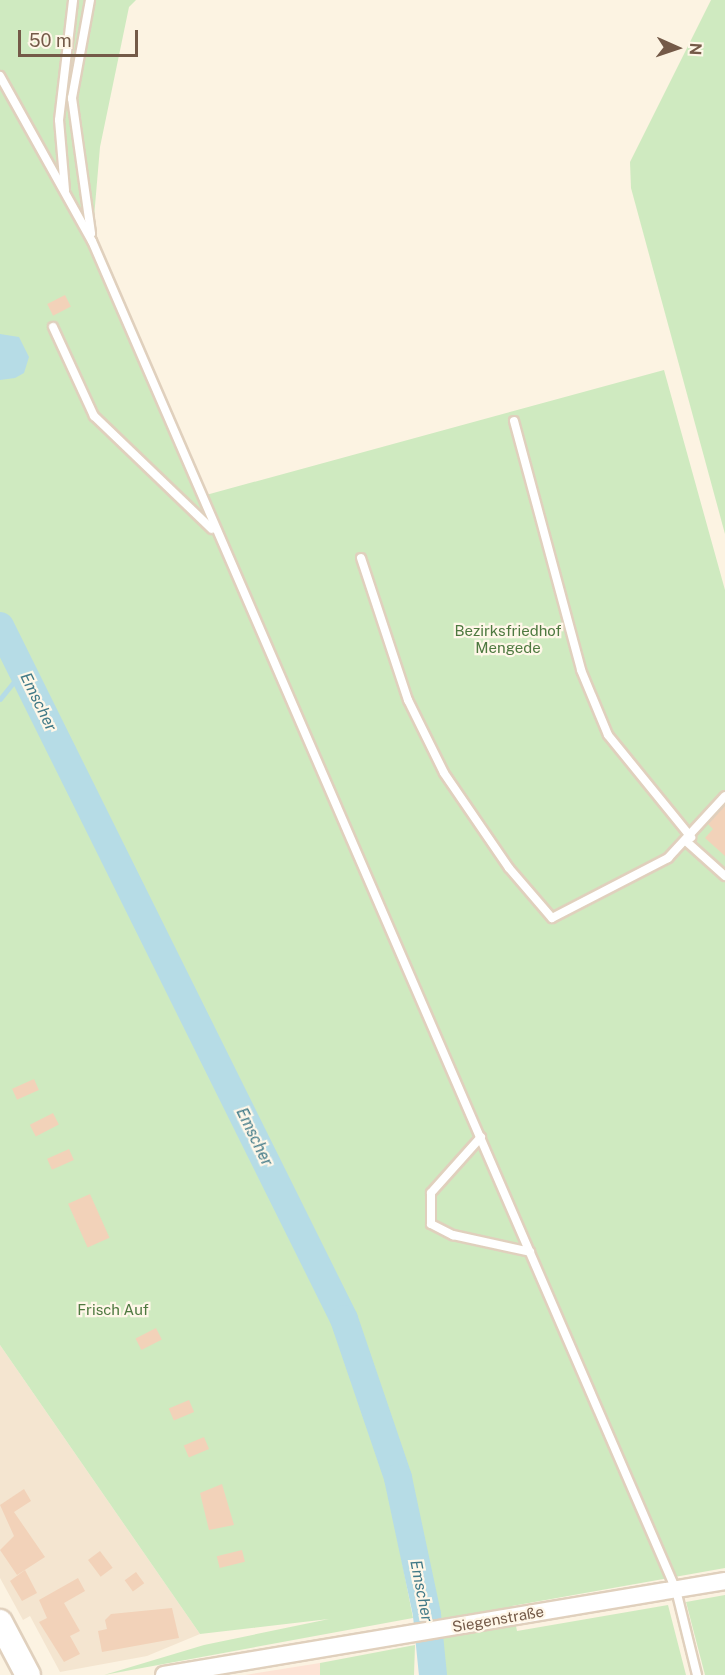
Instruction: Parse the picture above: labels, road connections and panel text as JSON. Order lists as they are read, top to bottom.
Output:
{
  "streets": {
    "street": ["Siegenstraße"]
  },
  "water": ["Emscher"],
  "parks": ["Bezirksfriedhof Mengede", "Frisch Auf"],
  "scale_bar": "50 m",
  "north": "right"
}
